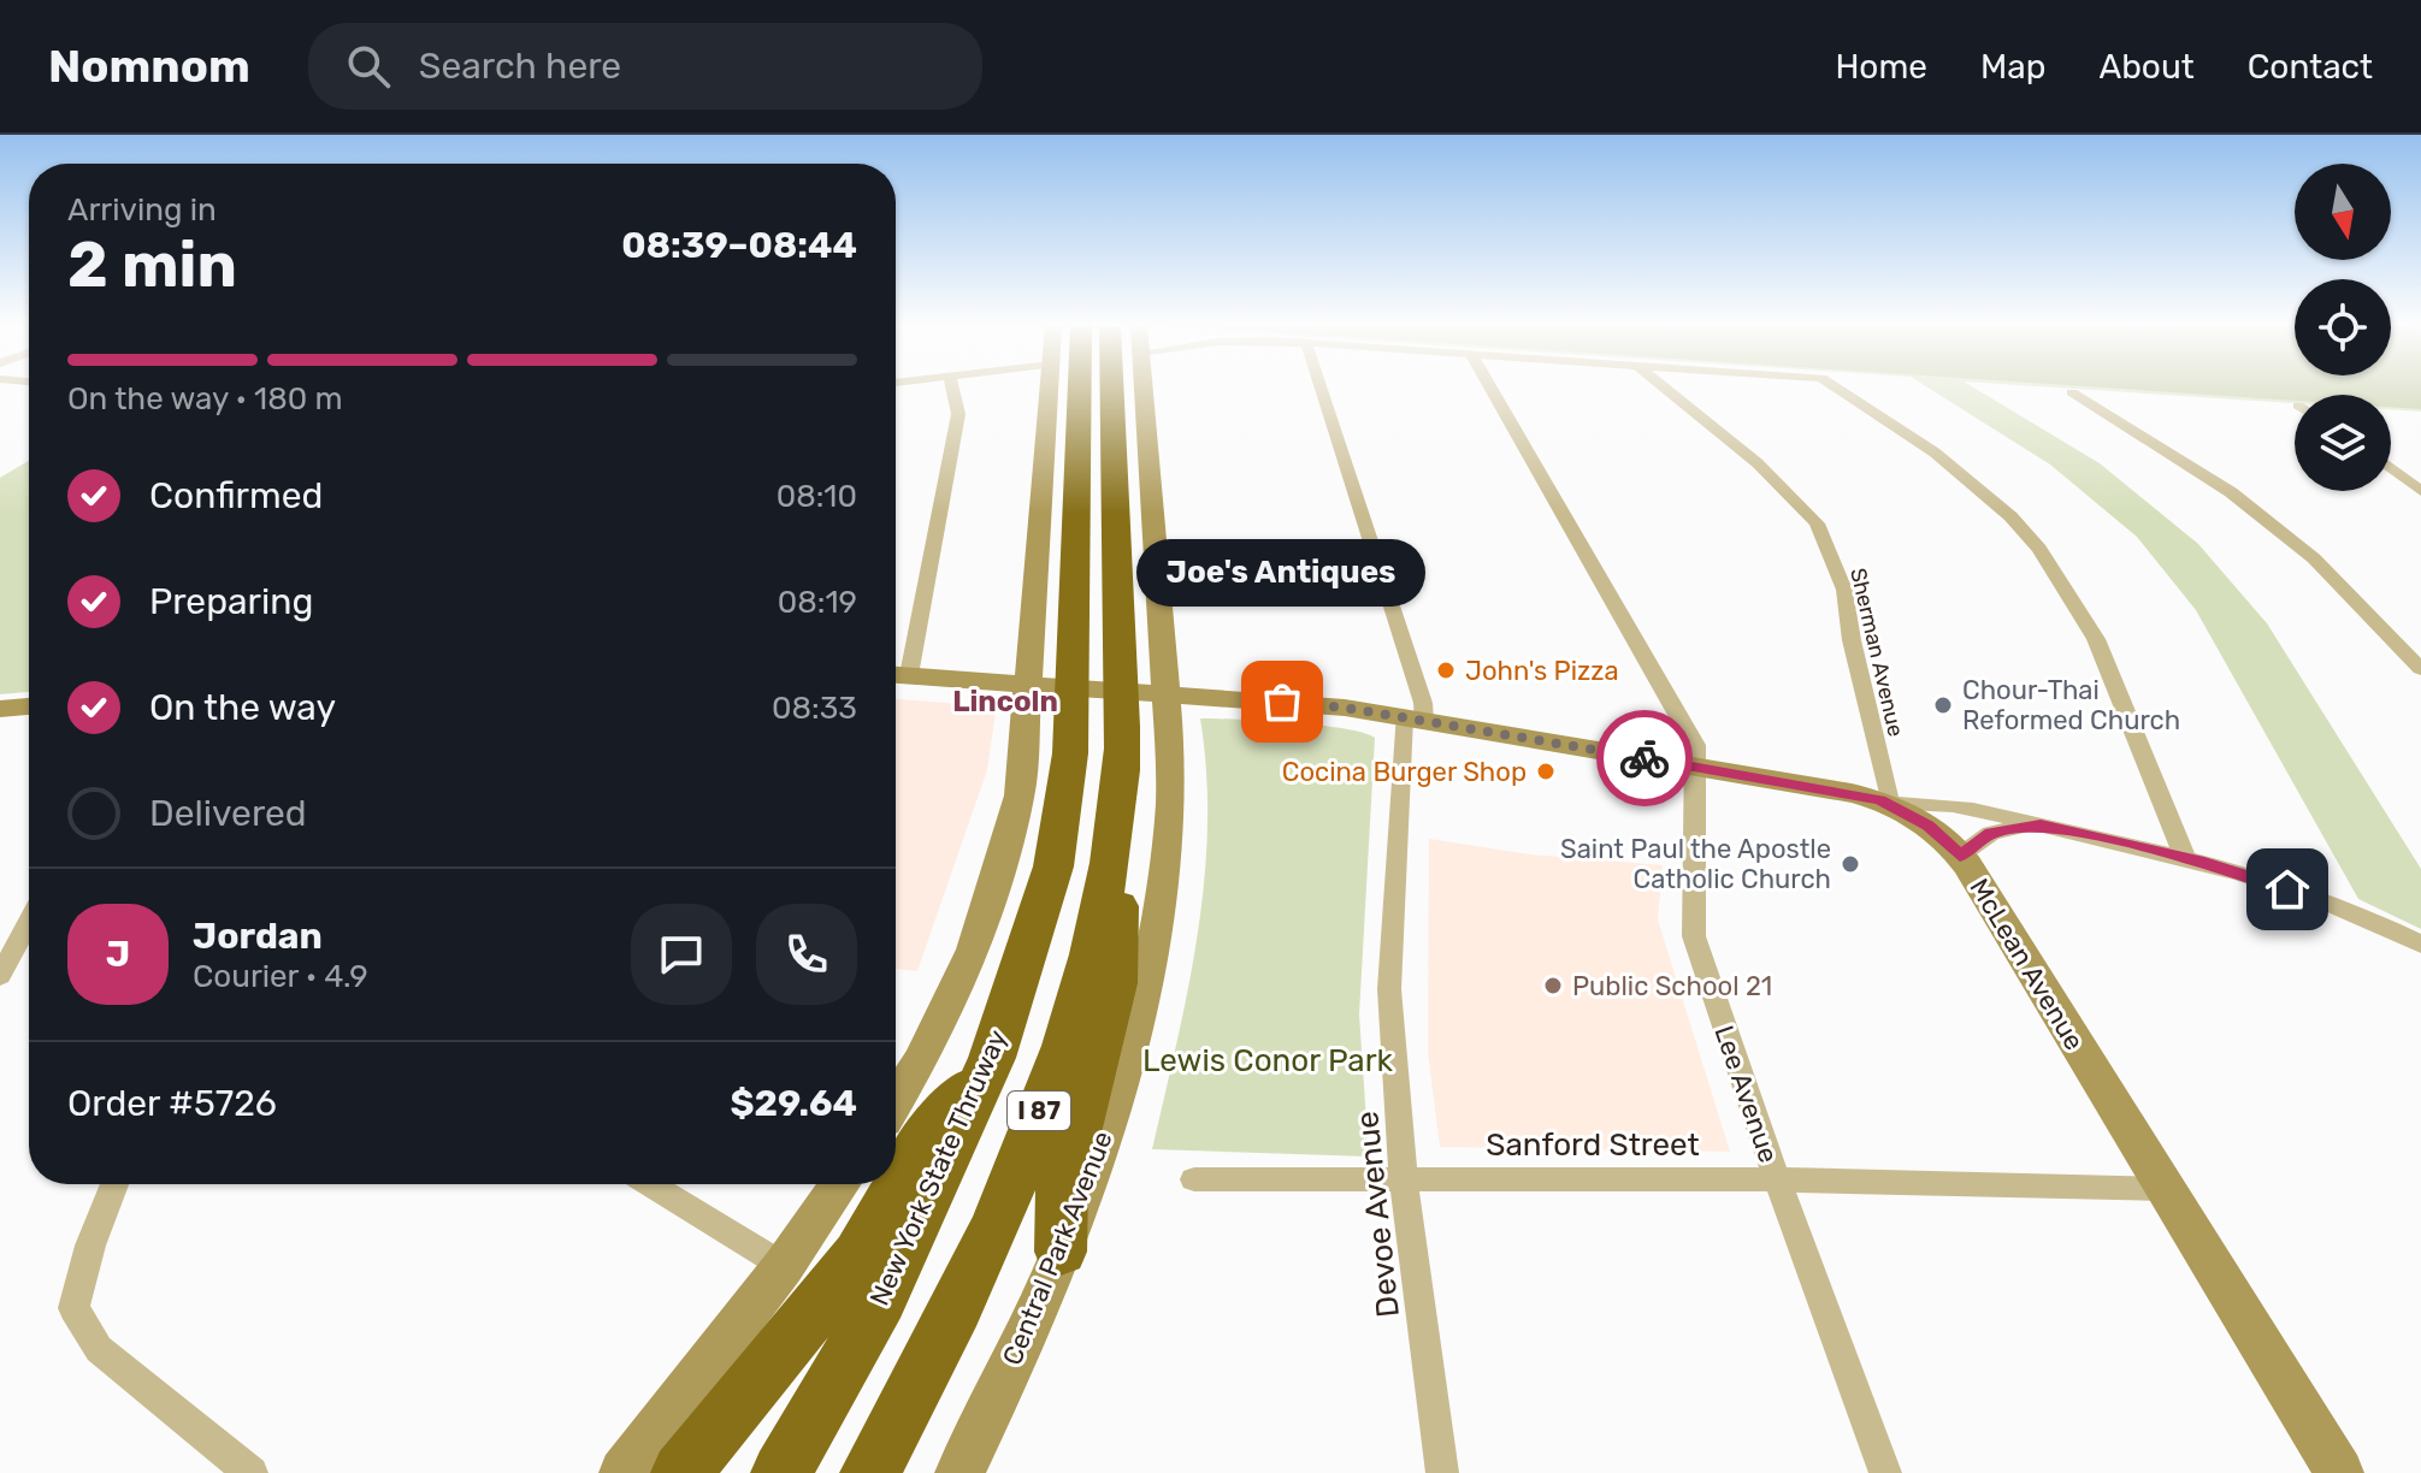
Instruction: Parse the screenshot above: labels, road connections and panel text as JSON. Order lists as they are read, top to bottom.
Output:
{
  "streets": {
    "highway": ["I 87", "New York State Thruway"],
    "main road": ["McLean Avenue", "Central Park Avenue"],
    "street": [
      "Sherman Avenue",
      "Lee Avenue",
      "Sanford Street",
      "Devoe Avenue"
    ]
  },
  "crossings": [
    ["Sherman Avenue", "McLean Avenue"],
    ["McLean Avenue", "Lee Avenue"],
    ["McLean Avenue", "Sanford Street"],
    ["McLean Avenue", "Devoe Avenue"],
    ["McLean Avenue", "Central Park Avenue"],
    ["Lee Avenue", "Sanford Street"],
    ["Sanford Street", "Devoe Avenue"]
  ],
  "districts": ["Lincoln"],
  "parks": ["Lewis Conor Park"],
  "places": [
    "John's Pizza",
    "Joe's Antiques",
    "Chour-Thai Reformed Church",
    "Cocina Burger Shop",
    "Saint Paul the Apostle Catholic Church",
    "Public School 21"
  ],
  "north": "bottom",
  "page": {
    "header": "Nomnom",
    "search": "Search here",
    "nav": [
      "Home",
      "Map",
      "About",
      "Contact"
    ],
    "heading": ["2 min", "Arriving in", "08:39–08:44"],
    "panel": [
      "Jordan",
      "Courier · 4.9",
      "Order #5726",
      "$29.64"
    ],
    "bar": "On the way · 180 m",
    "list": [
      ["Confirmed", "08:10"],
      ["Preparing", "08:19"],
      ["On the way", "08:33"],
      "Delivered"
    ],
    "bubble": "Joe's Antiques",
    "round": "J"
  }
}
